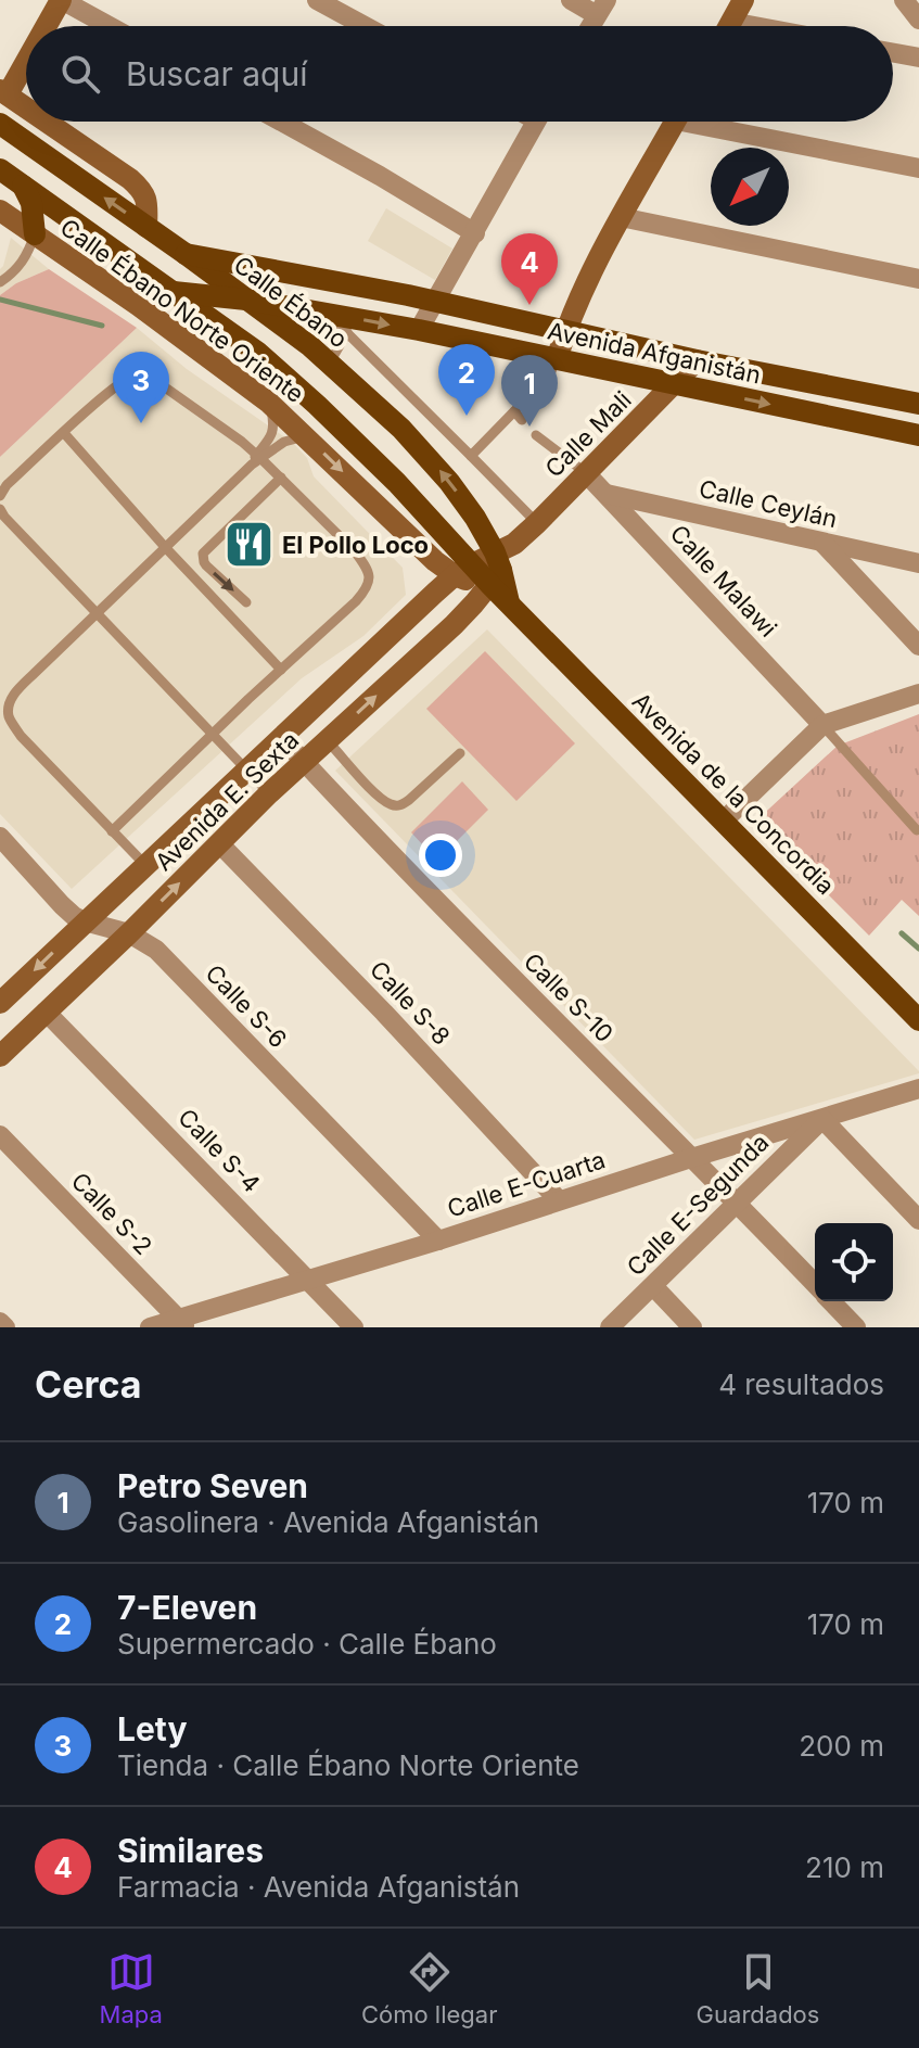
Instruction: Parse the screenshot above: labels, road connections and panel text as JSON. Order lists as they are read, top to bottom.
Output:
{
  "streets": {
    "main road": ["Calle Ébano", "Avenida Afganistán", "Avenida de la Concordia"],
    "street": [
      "Calle Ébano Norte Oriente",
      "Calle Mali",
      "Calle Ceylán",
      "Calle Malawi",
      "Avenida E. Sexta",
      "Calle S-10",
      "Calle S-8",
      "Calle S-6",
      "Calle S-4",
      "Calle E-Cuarta",
      "Calle E-Segunda",
      "Calle S-2"
    ]
  },
  "crossings": [
    ["Calle Ébano", "Calle Ébano Norte Oriente"],
    ["Calle Ébano", "Avenida Afganistán"],
    ["Calle Ébano", "Calle Mali"],
    ["Calle Ébano", "Avenida de la Concordia"],
    ["Calle Ébano", "Avenida E. Sexta"],
    ["Calle Ébano Norte Oriente", "Calle Mali"],
    ["Calle Ébano Norte Oriente", "Avenida de la Concordia"],
    ["Calle Ébano Norte Oriente", "Avenida E. Sexta"],
    ["Avenida Afganistán", "Calle Mali"],
    ["Calle Mali", "Calle Malawi"],
    ["Calle Mali", "Avenida de la Concordia"],
    ["Calle Mali", "Avenida E. Sexta"],
    ["Calle Ceylán", "Calle Malawi"],
    ["Avenida de la Concordia", "Avenida E. Sexta"],
    ["Avenida E. Sexta", "Calle S-10"],
    ["Avenida E. Sexta", "Calle S-8"],
    ["Avenida E. Sexta", "Calle S-6"],
    ["Avenida E. Sexta", "Calle S-4"],
    ["Calle S-10", "Calle E-Cuarta"],
    ["Calle S-10", "Calle E-Segunda"],
    ["Calle S-8", "Calle E-Cuarta"],
    ["Calle S-6", "Calle E-Cuarta"],
    ["Calle S-4", "Calle E-Cuarta"],
    ["Calle E-Cuarta", "Calle E-Segunda"],
    ["Calle E-Cuarta", "Calle S-2"]
  ],
  "places": {
    "restaurant": ["El Pollo Loco"]
  },
  "north": "bottom left",
  "page": {
    "search": "Buscar aquí",
    "pins": [
      "4",
      "2",
      "3",
      "1"
    ],
    "heading": ["Cerca", "4 resultados"],
    "list": [
      {
        "mark": "1",
        "name": "Petro Seven",
        "note": "Gasolinera · Avenida Afganistán",
        "value": "170 m"
      },
      {
        "mark": "2",
        "name": "7-Eleven",
        "note": "Supermercado · Calle Ébano",
        "value": "170 m"
      },
      {
        "mark": "3",
        "name": "Lety",
        "note": "Tienda · Calle Ébano Norte Oriente",
        "value": "200 m"
      },
      {
        "mark": "4",
        "name": "Similares",
        "note": "Farmacia · Avenida Afganistán",
        "value": "210 m"
      }
    ],
    "nav": ["Mapa", "Cómo llegar", "Guardados"]
  }
}
